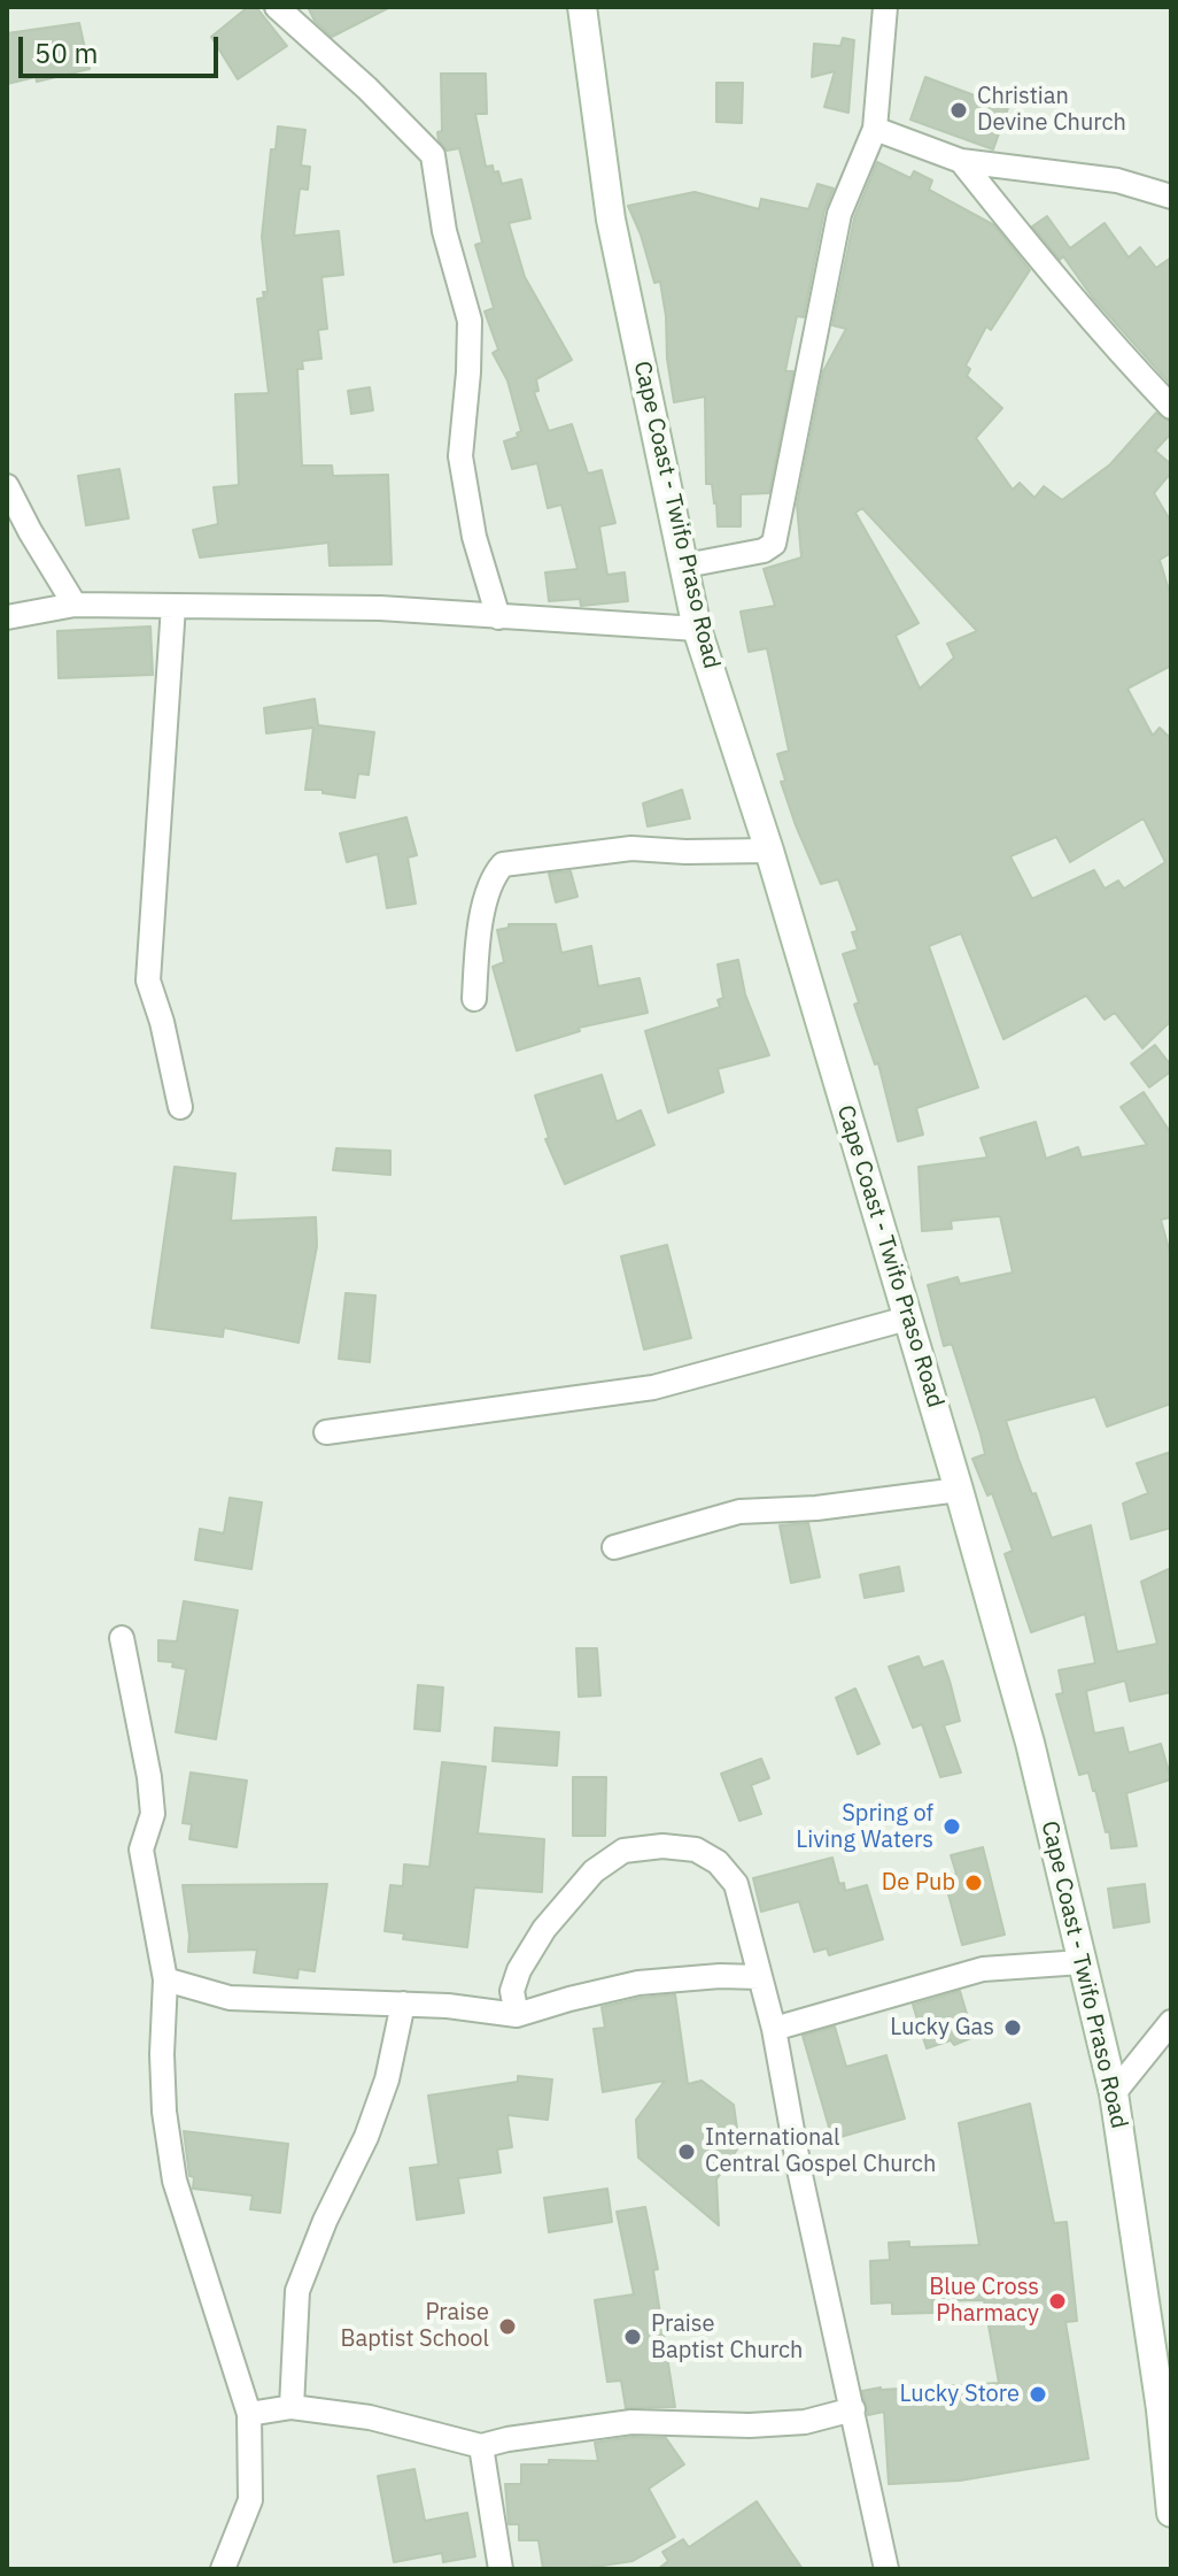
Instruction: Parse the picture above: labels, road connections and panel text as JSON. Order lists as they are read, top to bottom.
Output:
{
  "streets": {
    "main road": ["Cape Coast - Twifo Praso Road"]
  },
  "places": [
    "Christian Devine Church",
    "Spring of Living Waters",
    "De Pub",
    "Lucky Gas",
    "International Central Gospel Church",
    "Blue Cross Pharmacy",
    "Praise Baptist School",
    "Praise Baptist Church",
    "Lucky Store"
  ],
  "scale_bar": "50 m"
}
